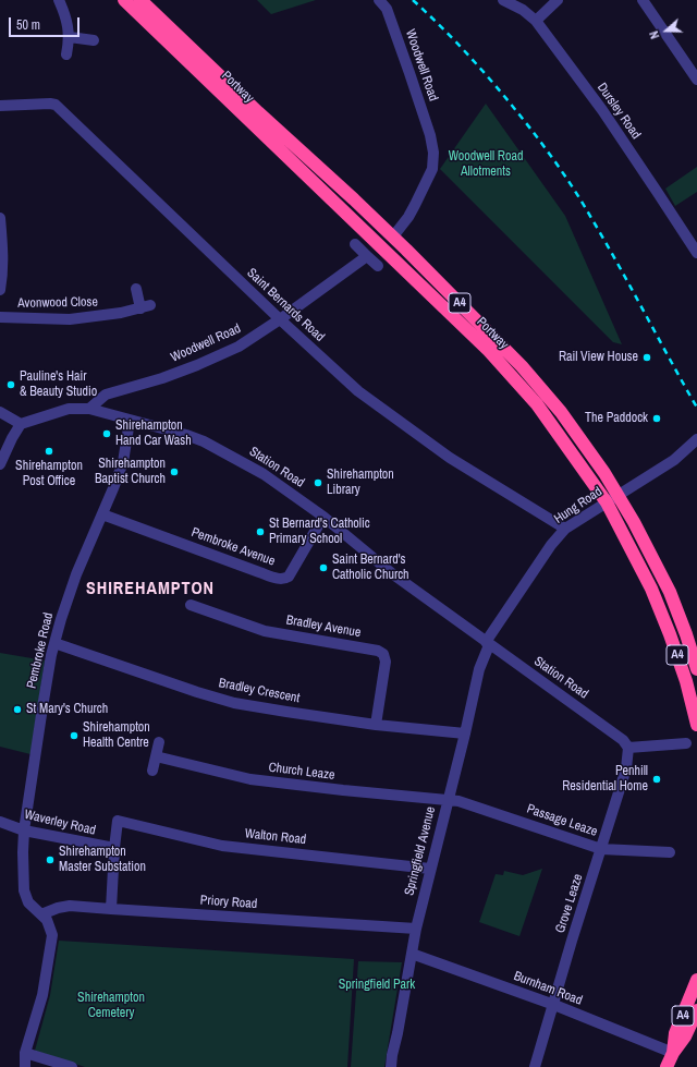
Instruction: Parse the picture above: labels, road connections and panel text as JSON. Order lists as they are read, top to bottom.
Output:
{
  "streets": {
    "highway": ["Portway", "A4"],
    "street": [
      "Woodwell Road",
      "Dursley Road",
      "Avonwood Close",
      "Saint Bernards Road",
      "Station Road",
      "Hung Road",
      "Pembroke Avenue",
      "Bradley Avenue",
      "Pembroke Road",
      "Bradley Crescent",
      "Church Leaze",
      "Passage Leaze",
      "Waverley Road",
      "Walton Road",
      "Springfield Avenue",
      "Priory Road",
      "Grove Leaze",
      "Burnham Road"
    ]
  },
  "crossings": [
    ["Woodwell Road", "Portway"],
    ["Woodwell Road", "Saint Bernards Road"],
    ["Woodwell Road", "Station Road"],
    ["Portway", "Hung Road"],
    ["A4", "Burnham Road"],
    ["Saint Bernards Road", "Hung Road"],
    ["Station Road", "Hung Road"],
    ["Station Road", "Pembroke Avenue"],
    ["Station Road", "Pembroke Road"],
    ["Station Road", "Springfield Avenue"],
    ["Station Road", "Grove Leaze"],
    ["Hung Road", "Springfield Avenue"],
    ["Pembroke Avenue", "Pembroke Road"],
    ["Bradley Avenue", "Bradley Crescent"],
    ["Pembroke Road", "Bradley Crescent"],
    ["Pembroke Road", "Waverley Road"],
    ["Pembroke Road", "Priory Road"],
    ["Bradley Crescent", "Springfield Avenue"],
    ["Church Leaze", "Passage Leaze"],
    ["Church Leaze", "Springfield Avenue"],
    ["Passage Leaze", "Springfield Avenue"],
    ["Passage Leaze", "Grove Leaze"],
    ["Waverley Road", "Walton Road"],
    ["Walton Road", "Springfield Avenue"],
    ["Springfield Avenue", "Priory Road"],
    ["Springfield Avenue", "Burnham Road"],
    ["Grove Leaze", "Burnham Road"]
  ],
  "districts": ["SHIREHAMPTON"],
  "parks": ["Woodwell Road Allotments", "Springfield Park", "Shirehampton Cemetery"],
  "places": [
    "Rail View House",
    "Pauline's Hair & Beauty Studio",
    "The Paddock",
    "Shirehampton Hand Car Wash",
    "Shirehampton Post Office",
    "Shirehampton Baptist Church",
    "Shirehampton Library",
    "St Bernard's Catholic Primary School",
    "Saint Bernard's Catholic Church",
    "St Mary's Church",
    "Shirehampton Health Centre",
    "Penhill Residential Home",
    "Shirehampton Master Substation"
  ],
  "scale_bar": "50 m",
  "north": "left"
}
